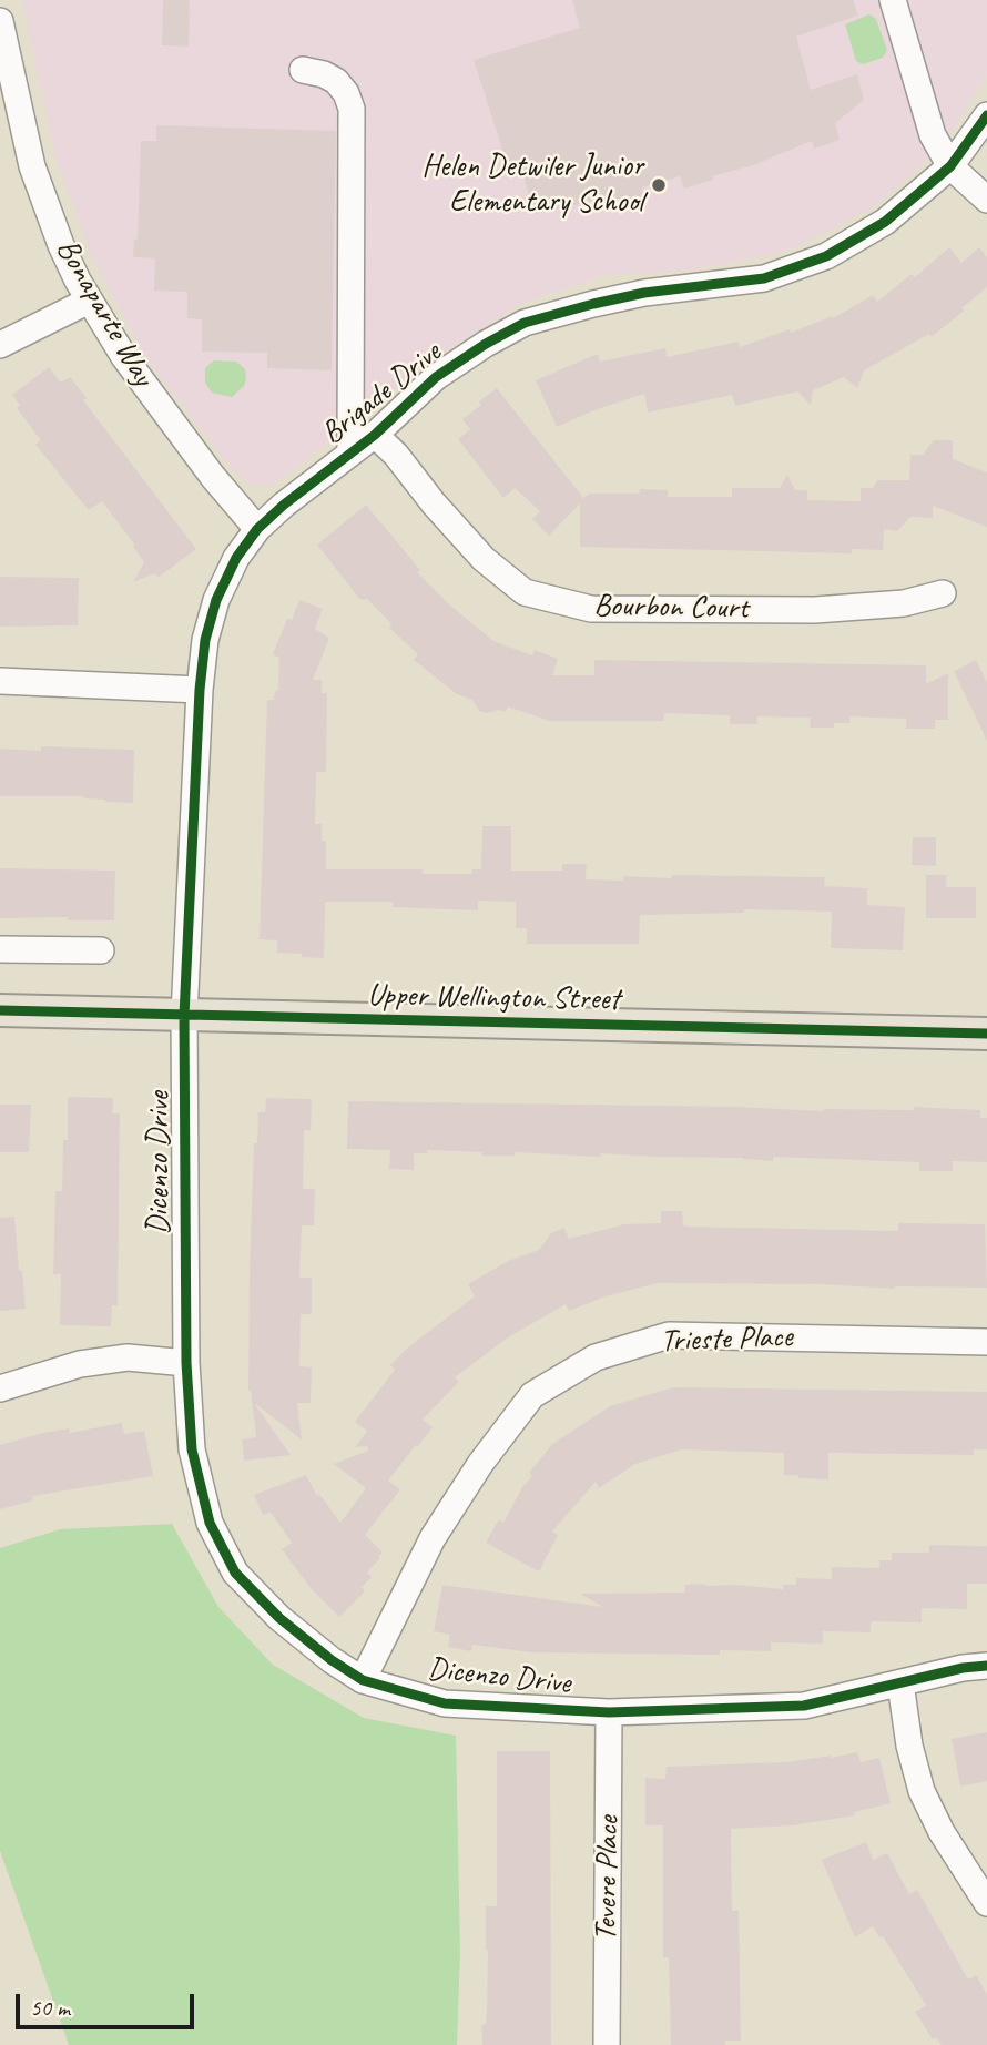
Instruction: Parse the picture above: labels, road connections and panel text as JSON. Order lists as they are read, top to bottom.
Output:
{
  "streets": {
    "main road": ["Upper Wellington Street"],
    "street": [
      "Bonaparte Way",
      "Brigade Drive",
      "Bourbon Court",
      "Dicenzo Drive",
      "Trieste Place",
      "Tevere Place"
    ]
  },
  "crossings": [
    ["Bonaparte Way", "Brigade Drive"],
    ["Brigade Drive", "Bourbon Court"],
    ["Brigade Drive", "Upper Wellington Street"],
    ["Brigade Drive", "Dicenzo Drive"],
    ["Upper Wellington Street", "Dicenzo Drive"],
    ["Dicenzo Drive", "Trieste Place"],
    ["Dicenzo Drive", "Tevere Place"]
  ],
  "places": ["Helen Detwiler Junior Elementary School"],
  "scale_bar": "50 m"
}
